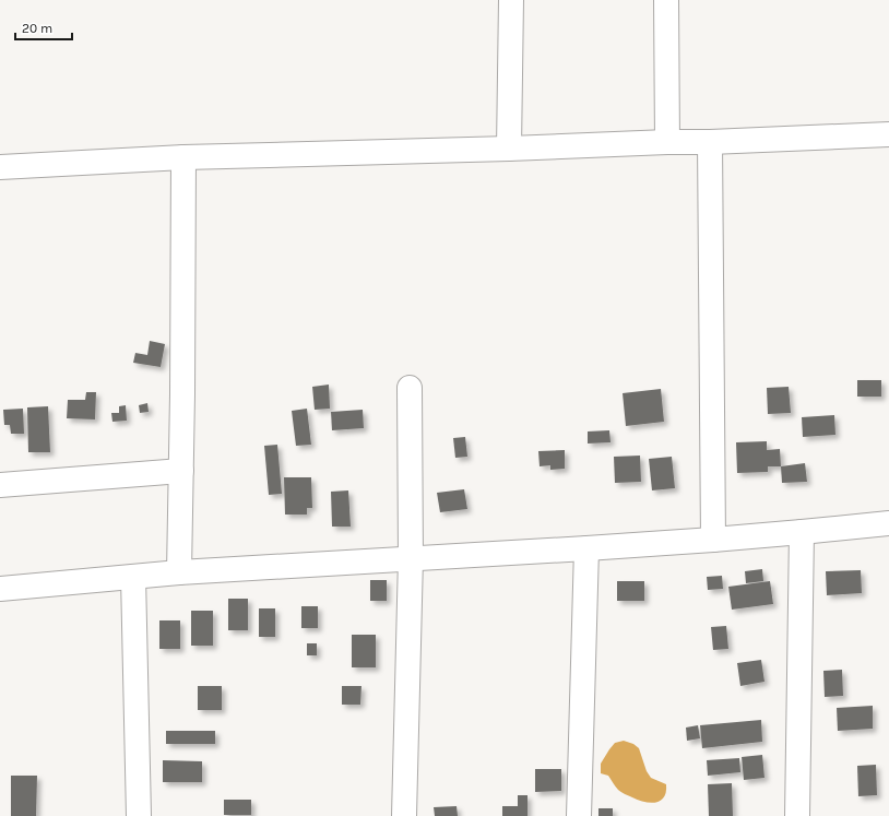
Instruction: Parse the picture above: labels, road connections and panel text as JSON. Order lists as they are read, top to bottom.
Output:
{
  "scale_bar": "20 m"
}
